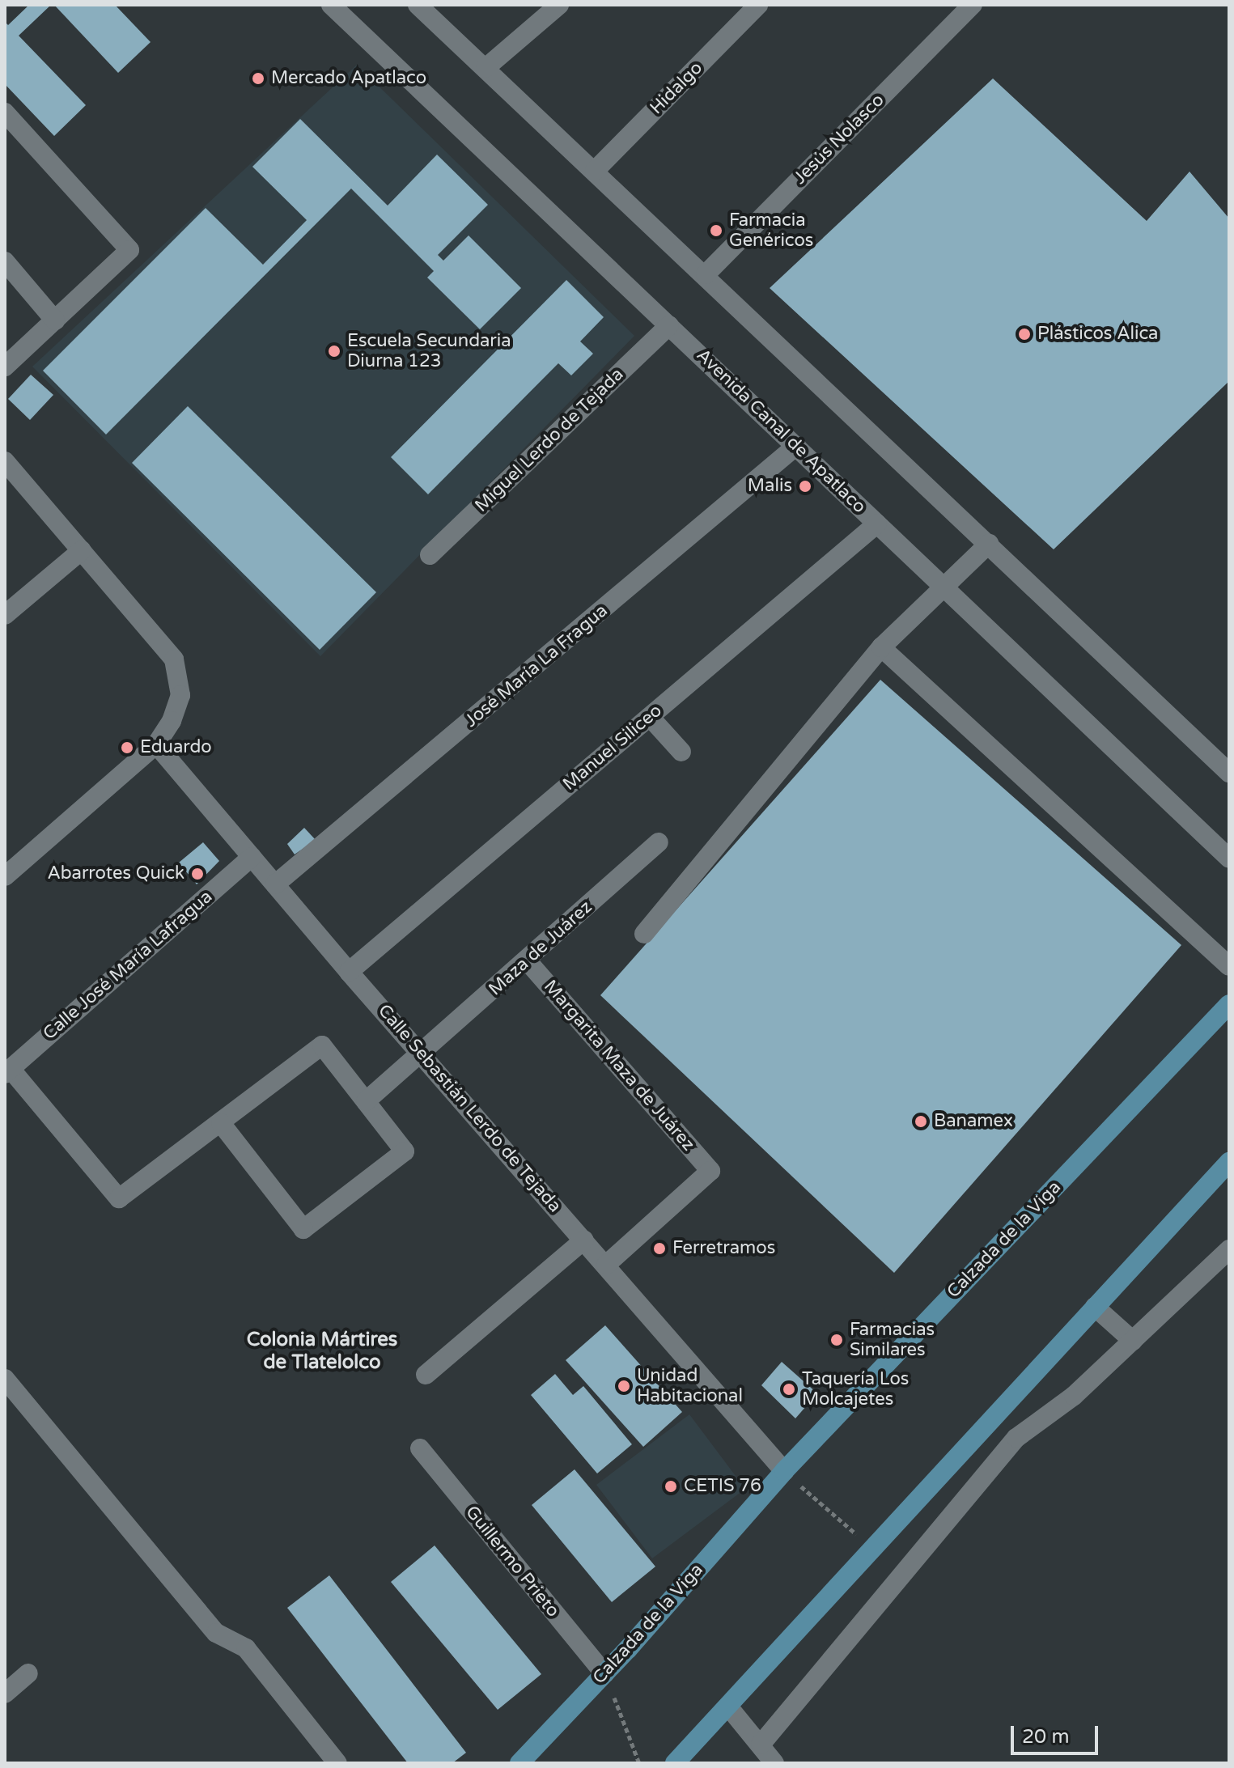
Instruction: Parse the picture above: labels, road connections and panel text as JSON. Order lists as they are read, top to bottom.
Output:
{
  "streets": {
    "main road": ["Calzada de la Viga"],
    "street": [
      "Hidalgo",
      "Jesús Nolasco",
      "Avenida Canal de Apatlaco",
      "Miguel Lerdo de Tejada",
      "José María La Fragua",
      "Manuel Siliceo",
      "Maza de Juárez",
      "Calle José María Lafragua",
      "Margarita Maza de Juárez",
      "Calle Sebastián Lerdo de Tejada",
      "Guillermo Prieto"
    ]
  },
  "crossings": [
    ["Avenida Canal de Apatlaco", "Miguel Lerdo de Tejada"],
    ["Avenida Canal de Apatlaco", "José María La Fragua"],
    ["Avenida Canal de Apatlaco", "Manuel Siliceo"],
    ["José María La Fragua", "Calle Sebastián Lerdo de Tejada"],
    ["Manuel Siliceo", "Calle Sebastián Lerdo de Tejada"],
    ["Maza de Juárez", "Margarita Maza de Juárez"],
    ["Maza de Juárez", "Calle Sebastián Lerdo de Tejada"],
    ["Calle José María Lafragua", "Calle Sebastián Lerdo de Tejada"],
    ["Margarita Maza de Juárez", "Calle Sebastián Lerdo de Tejada"],
    ["Calle Sebastián Lerdo de Tejada", "Calzada de la Viga"],
    ["Calzada de la Viga", "Guillermo Prieto"]
  ],
  "districts": ["Colonia Mártires de Tlatelolco"],
  "places": [
    "Mercado Apatlaco",
    "Farmacia Genéricos",
    "Plásticos Alica",
    "Escuela Secundaria Diurna 123",
    "Malis",
    "Eduardo",
    "Abarrotes Quick",
    "Banamex",
    "Ferretramos",
    "Farmacias Similares",
    "Unidad Habitacional",
    "Taquería Los Molcajetes",
    "CETIS 76"
  ],
  "scale_bar": "20 m"
}
